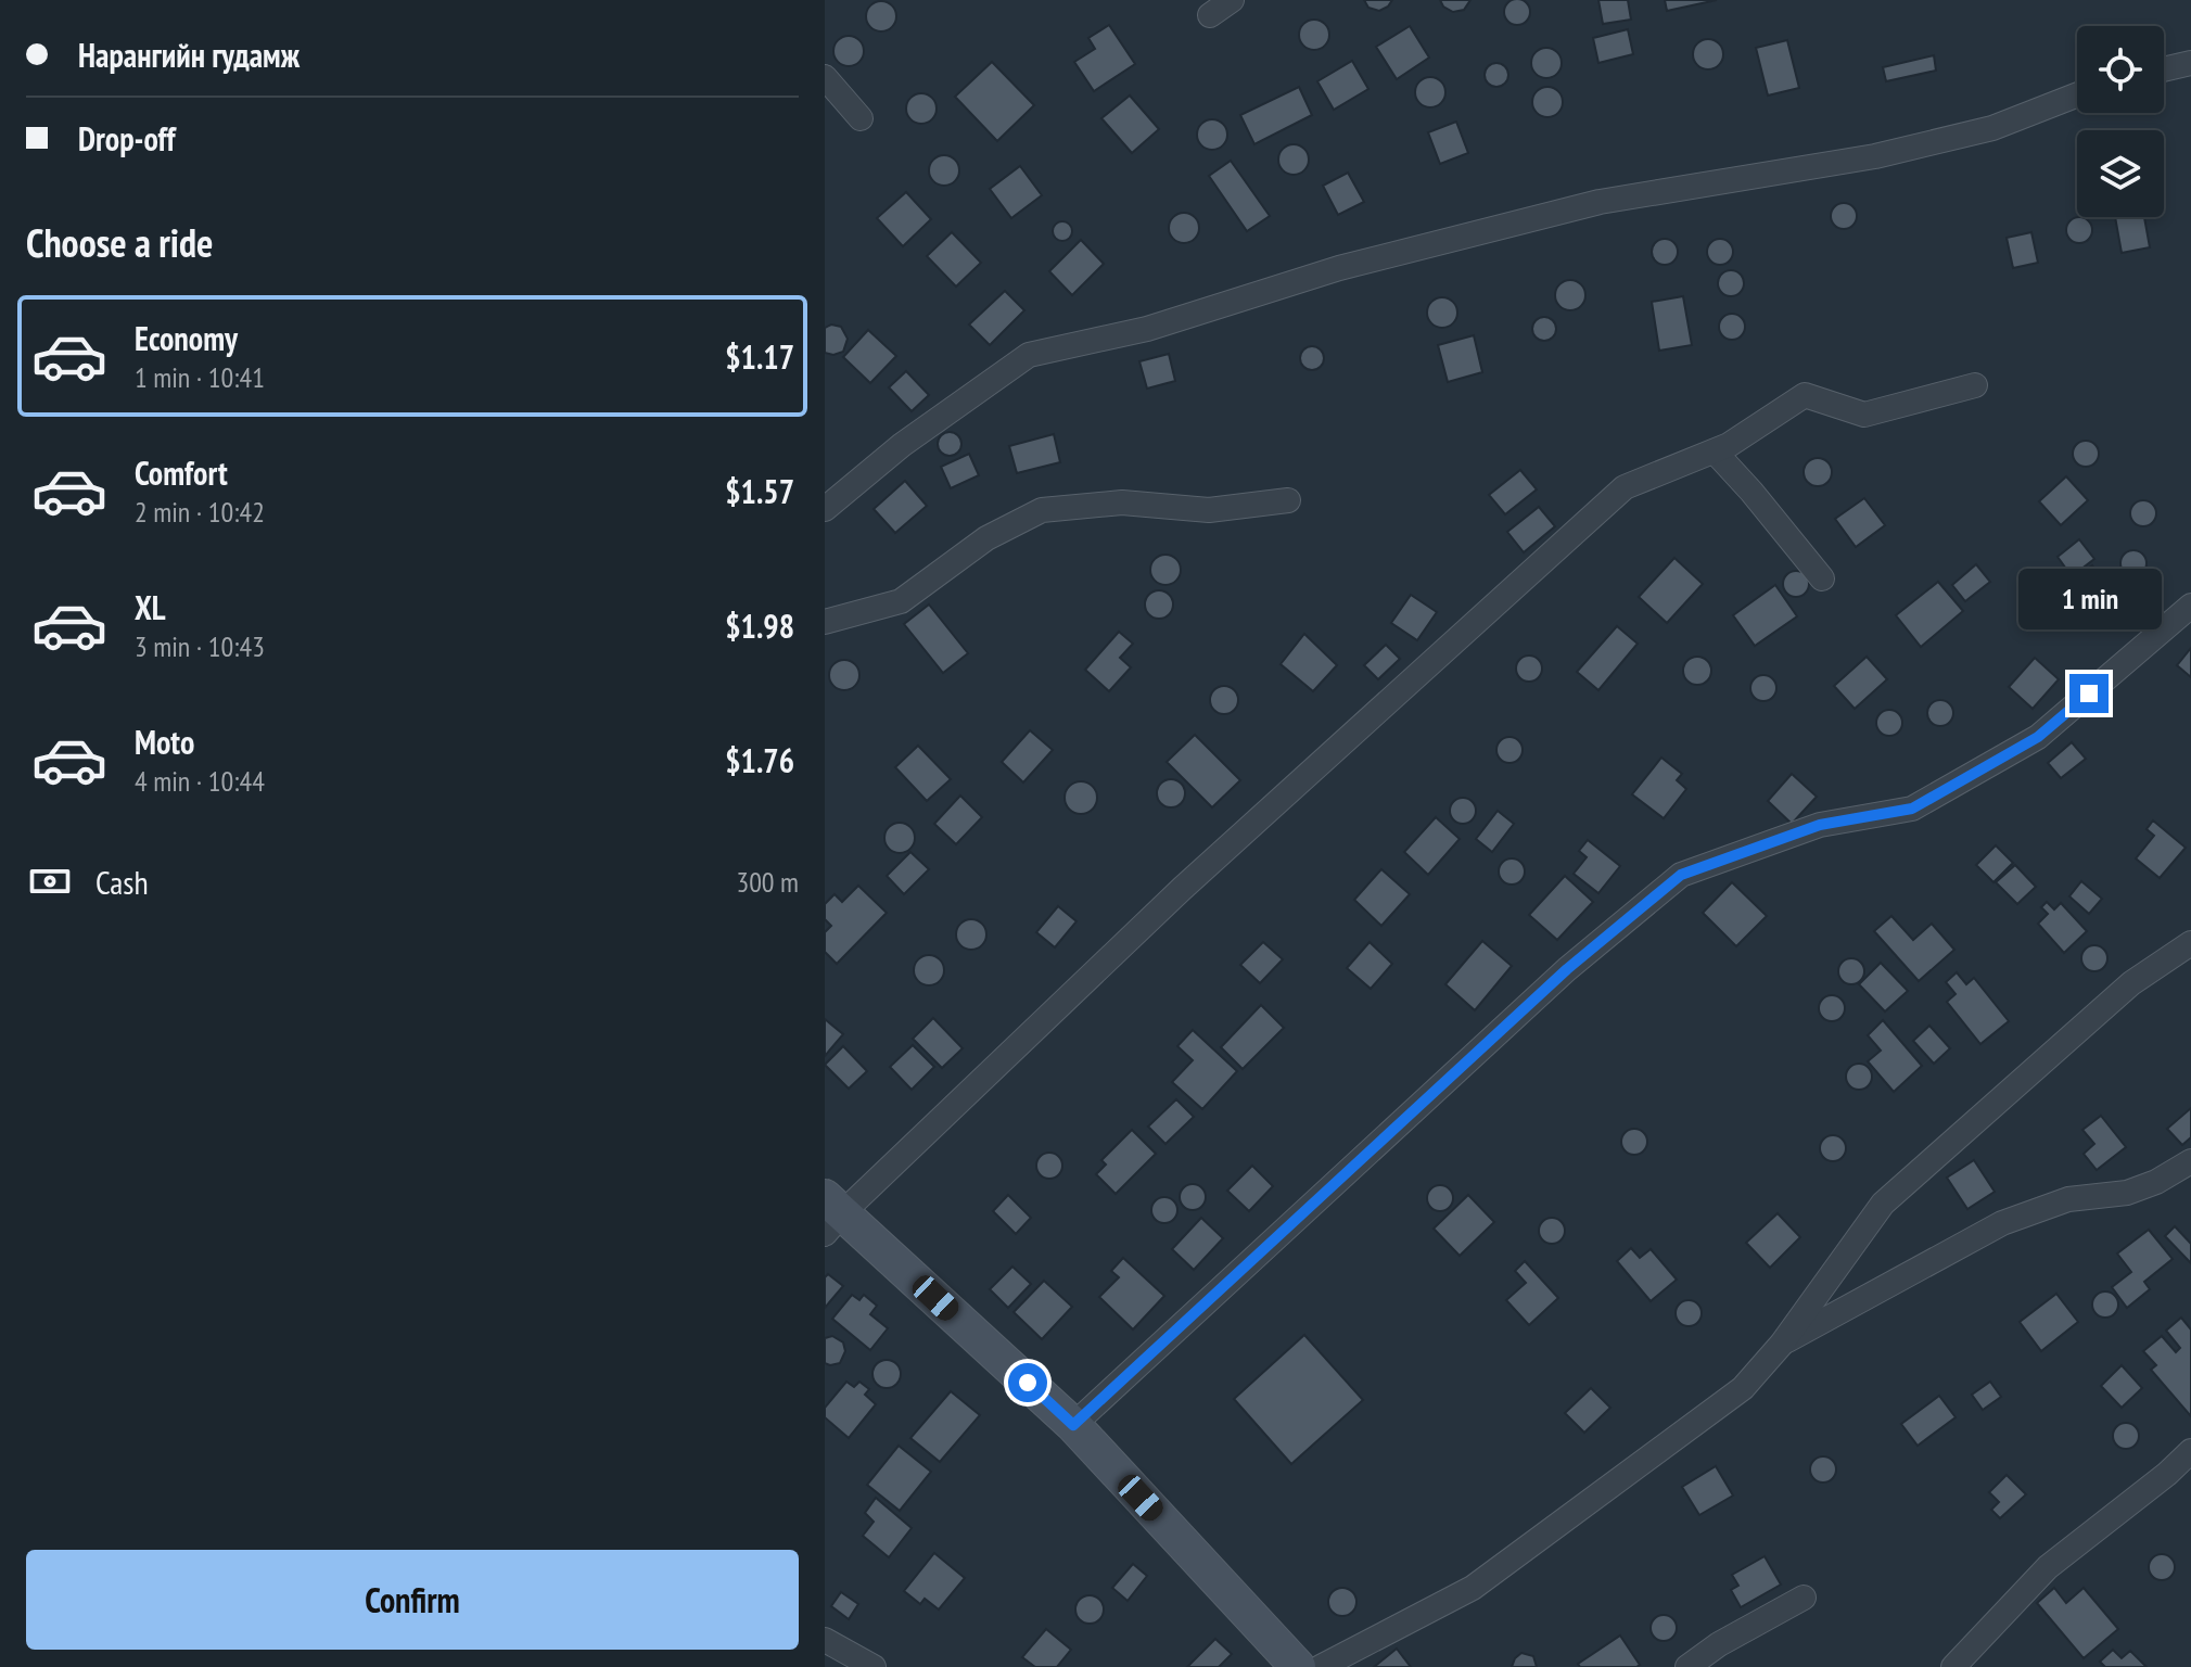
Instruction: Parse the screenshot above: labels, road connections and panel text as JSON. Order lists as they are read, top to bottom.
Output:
{
  "page": {
    "banner": ["Нарангийн гудамж", "Drop-off"],
    "heading": "Choose a ride",
    "list": [
      {
        "name": "Economy",
        "note": "1 min · 10:41",
        "value": "$1.17"
      },
      {
        "name": "Comfort",
        "note": "2 min · 10:42",
        "value": "$1.57"
      },
      {
        "name": "XL",
        "note": "3 min · 10:43",
        "value": "$1.98"
      },
      {
        "name": "Moto",
        "note": "4 min · 10:44",
        "value": "$1.76"
      }
    ],
    "bubble": "1 min",
    "pay": ["Cash", "300 m"],
    "buttons": "Confirm"
  }
}
